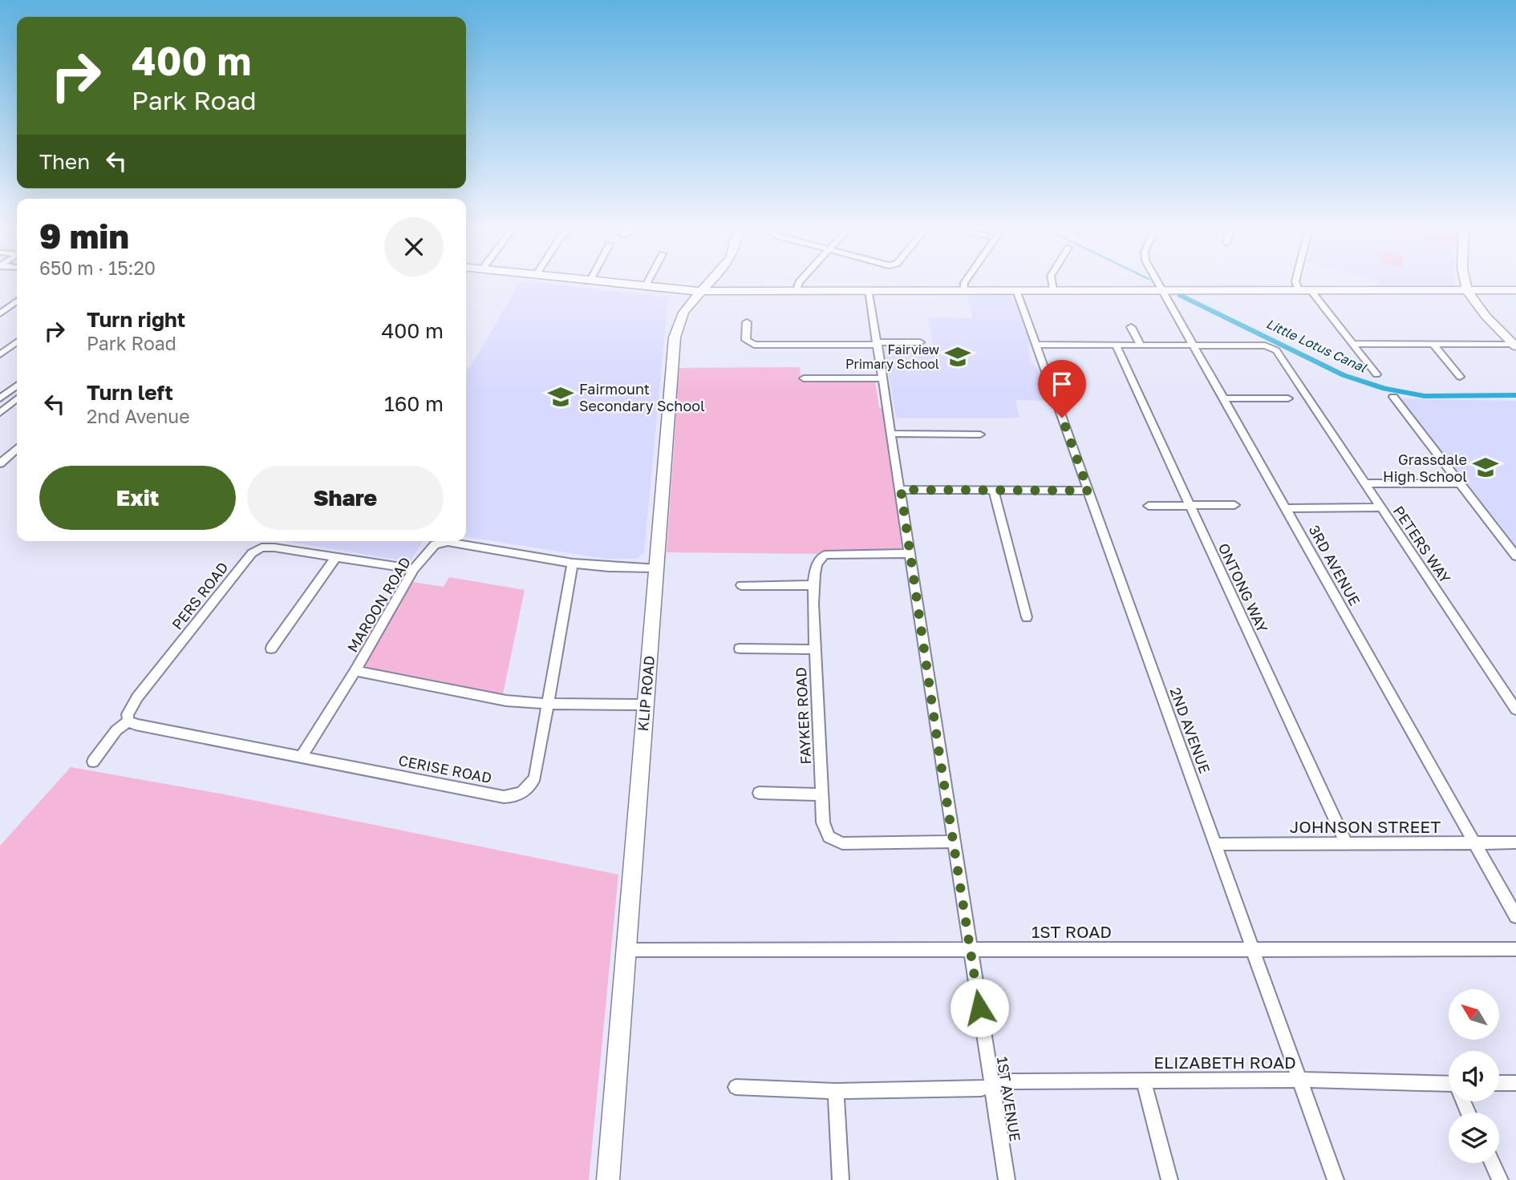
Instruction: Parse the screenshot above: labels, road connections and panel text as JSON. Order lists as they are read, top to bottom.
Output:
{
  "streets": {
    "street": [
      "PETERS WAY",
      "3RD AVENUE",
      "ONTONG WAY",
      "PERS ROAD",
      "MAROON ROAD",
      "KLIP ROAD",
      "FAYKER ROAD",
      "2ND AVENUE",
      "CERISE ROAD",
      "JOHNSON STREET",
      "1ST ROAD",
      "ELIZABETH ROAD",
      "1ST AVENUE"
    ]
  },
  "crossings": [
    ["PETERS WAY", "3RD AVENUE"],
    ["3RD AVENUE", "JOHNSON STREET"],
    ["ONTONG WAY", "JOHNSON STREET"],
    ["PERS ROAD", "MAROON ROAD"],
    ["PERS ROAD", "CERISE ROAD"],
    ["MAROON ROAD", "KLIP ROAD"],
    ["MAROON ROAD", "CERISE ROAD"],
    ["KLIP ROAD", "1ST ROAD"],
    ["FAYKER ROAD", "1ST AVENUE"],
    ["2ND AVENUE", "JOHNSON STREET"],
    ["2ND AVENUE", "1ST ROAD"],
    ["2ND AVENUE", "ELIZABETH ROAD"],
    ["1ST ROAD", "1ST AVENUE"],
    ["ELIZABETH ROAD", "1ST AVENUE"]
  ],
  "water": ["Little Lotus Canal"],
  "places": {
    "school or university": ["Fairview Primary School", "Fairmount Secondary School", "Grassdale High School"]
  },
  "north": "top left",
  "page": {
    "turn": ["400 m", "Park Road"],
    "then": "Then",
    "heading": ["9 min", "650 m · 15:20"],
    "list": [
      {
        "name": "Turn right",
        "note": "Park Road",
        "value": "400 m"
      },
      {
        "name": "Turn left",
        "note": "2nd Avenue",
        "value": "160 m"
      }
    ],
    "buttons": ["Exit", "Share"]
  }
}
